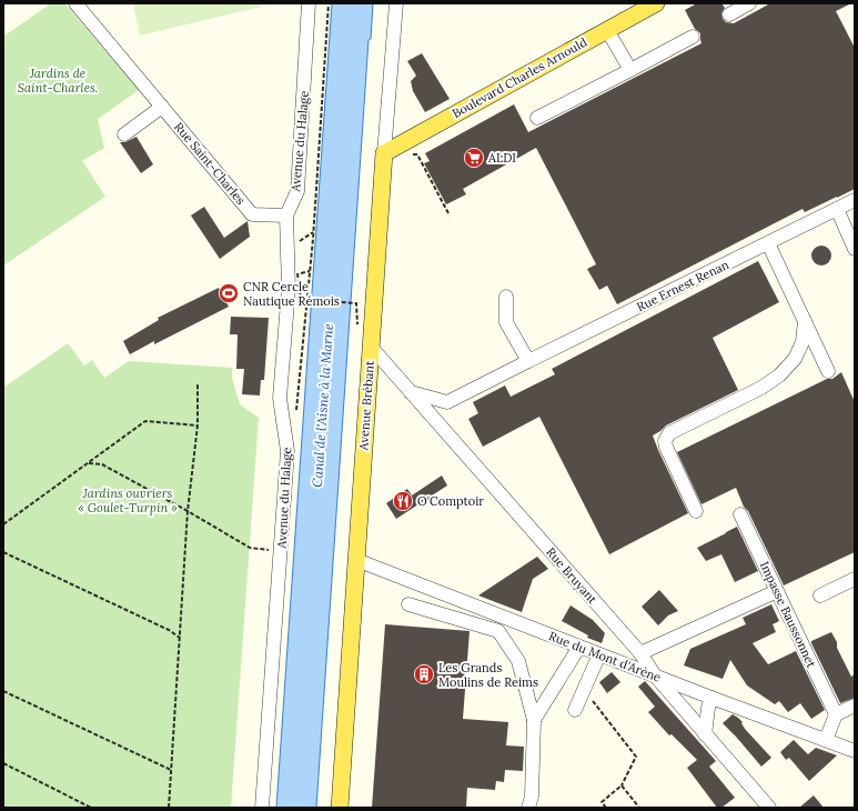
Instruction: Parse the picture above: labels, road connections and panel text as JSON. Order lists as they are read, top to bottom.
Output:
{
  "streets": {
    "main road": ["Boulevard Charles Arnould", "Avenue Brébant"],
    "street": [
      "Avenue du Halage",
      "Rue Saint-Charles",
      "Rue Ernest Renan",
      "Rue Bruyant",
      "Impasse Baussonnet",
      "Rue du Mont d'Arène"
    ]
  },
  "crossings": [
    ["Boulevard Charles Arnould", "Avenue Brébant"],
    ["Avenue du Halage", "Rue Saint-Charles"],
    ["Rue Ernest Renan", "Rue Bruyant"],
    ["Avenue Brébant", "Rue Bruyant"],
    ["Avenue Brébant", "Rue du Mont d'Arène"],
    ["Rue Bruyant", "Rue du Mont d'Arène"]
  ],
  "water": ["Canal de l'Aisne à la Marne"],
  "parks": ["Jardins de Saint-Charles.", "Jardins ouvriers « Goulet-Turpin »"],
  "places": {
    "supermarket": ["ALDI"],
    "sports": ["CNR Cercle Nautique Rémois"],
    "restaurant": ["O'Comptoir"],
    "building": ["Les Grands Moulins de Reims"]
  }
}
